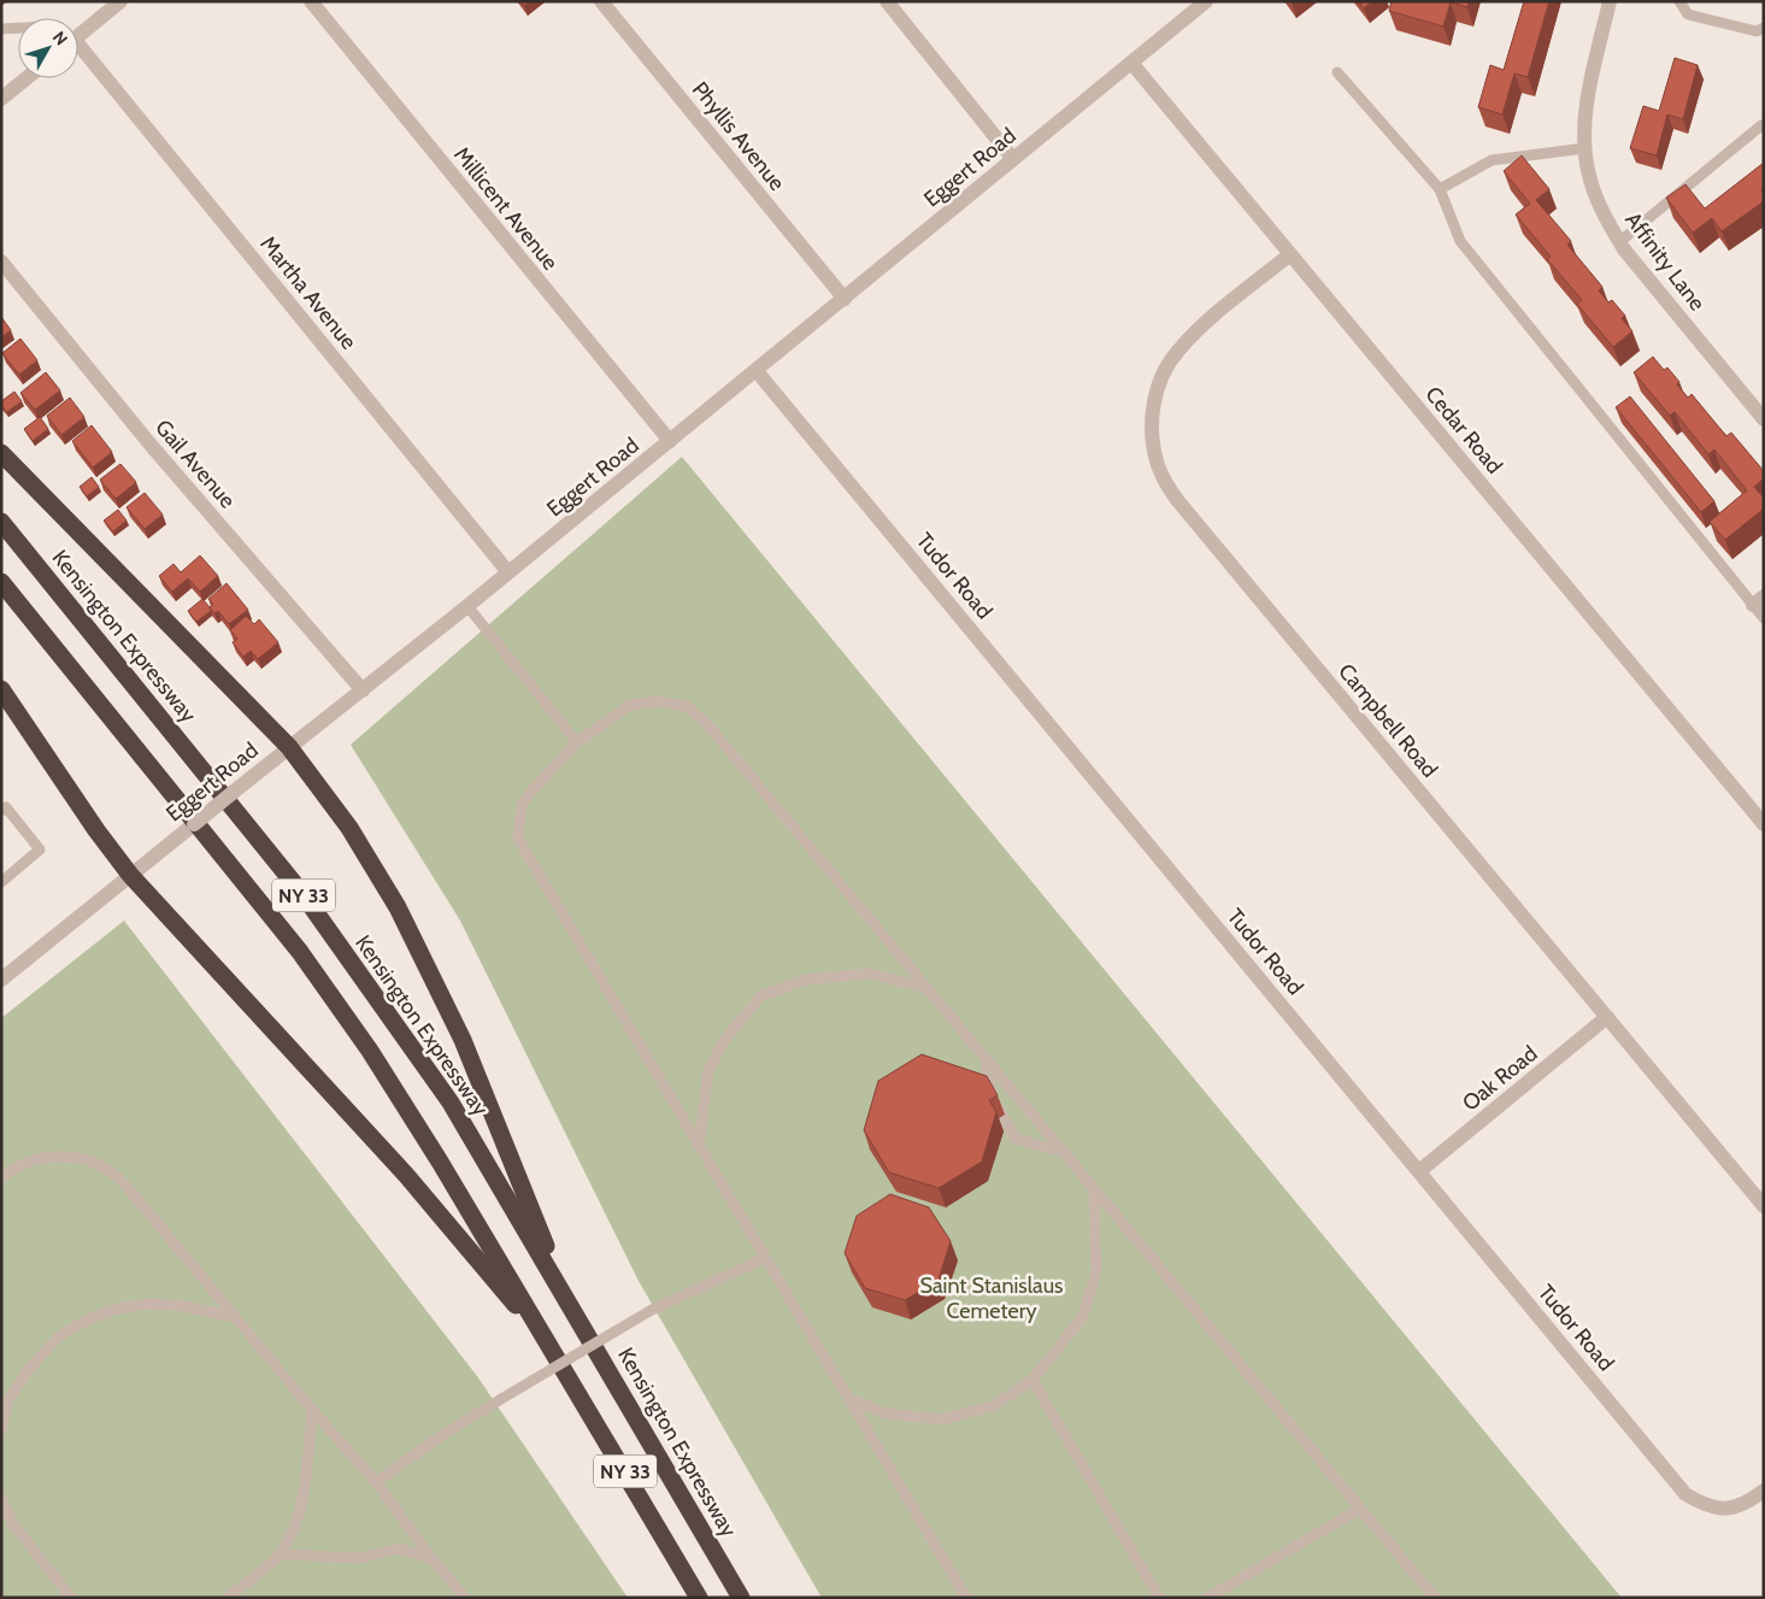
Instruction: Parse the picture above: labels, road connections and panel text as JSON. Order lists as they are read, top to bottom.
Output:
{
  "streets": {
    "highway": ["Kensington Expressway", "NY 33"],
    "street": [
      "Phyllis Avenue",
      "Eggert Road",
      "Millicent Avenue",
      "Affinity Lane",
      "Martha Avenue",
      "Cedar Road",
      "Gail Avenue",
      "Tudor Road",
      "Campbell Road",
      "Oak Road"
    ]
  },
  "crossings": [
    ["Phyllis Avenue", "Eggert Road"],
    ["Eggert Road", "Millicent Avenue"],
    ["Eggert Road", "Martha Avenue"],
    ["Eggert Road", "Cedar Road"],
    ["Eggert Road", "Gail Avenue"],
    ["Eggert Road", "Tudor Road"],
    ["Cedar Road", "Campbell Road"],
    ["Tudor Road", "Oak Road"],
    ["Campbell Road", "Oak Road"]
  ],
  "parks": ["Saint Stanislaus Cemetery"],
  "north": "top right"
}
